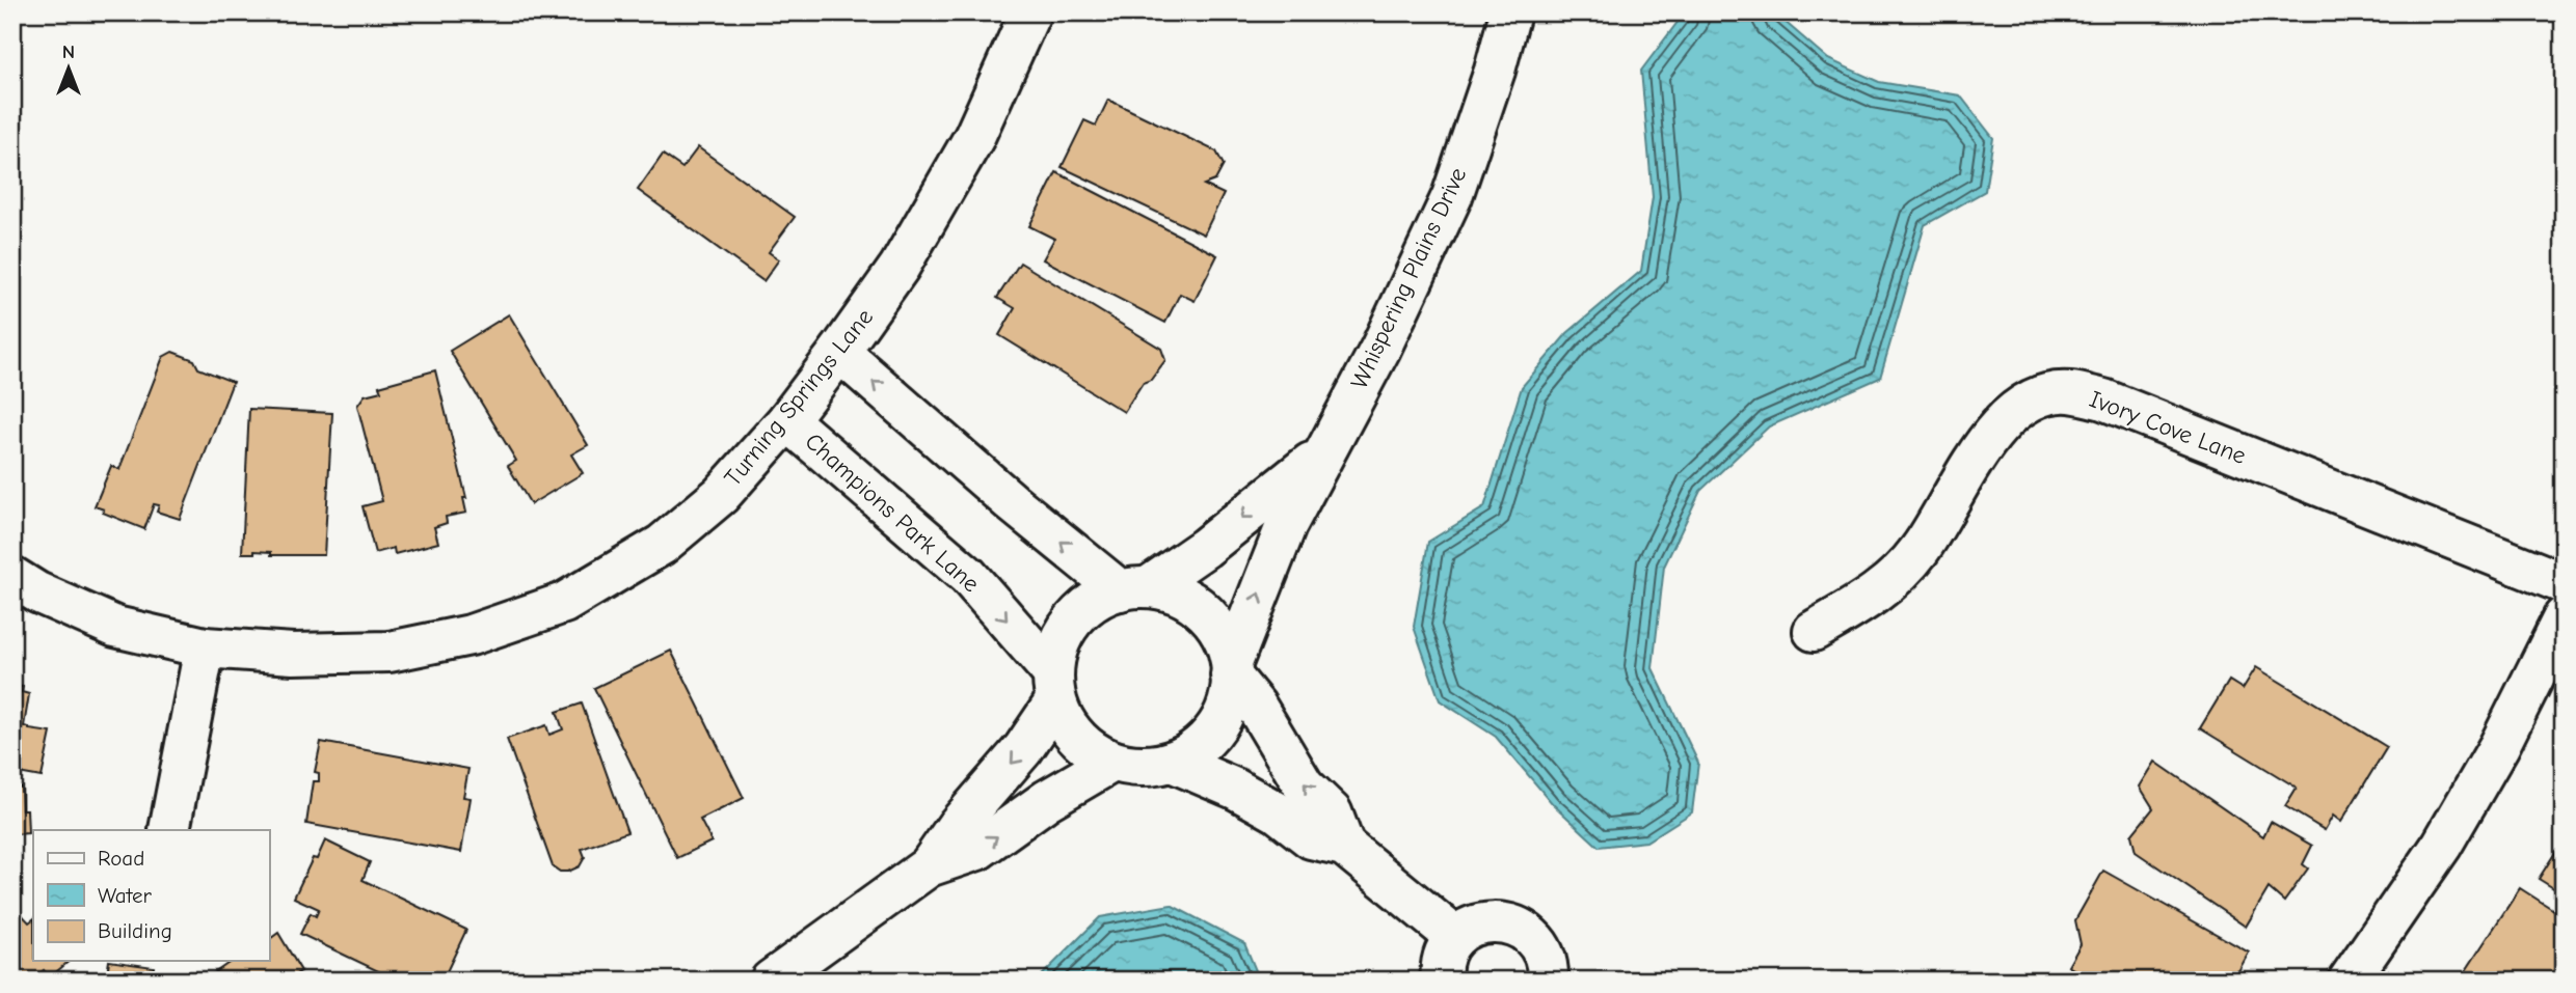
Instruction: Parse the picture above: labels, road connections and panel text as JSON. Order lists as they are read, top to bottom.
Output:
{
  "streets": {
    "street": [
      "Whispering Plains Drive",
      "Turning Springs Lane",
      "Ivory Cove Lane",
      "Champions Park Lane"
    ]
  },
  "crossings": [
    ["Whispering Plains Drive", "Champions Park Lane"],
    ["Turning Springs Lane", "Champions Park Lane"]
  ],
  "legend": ["Road", "Water", "Building"],
  "north": "top"
}
